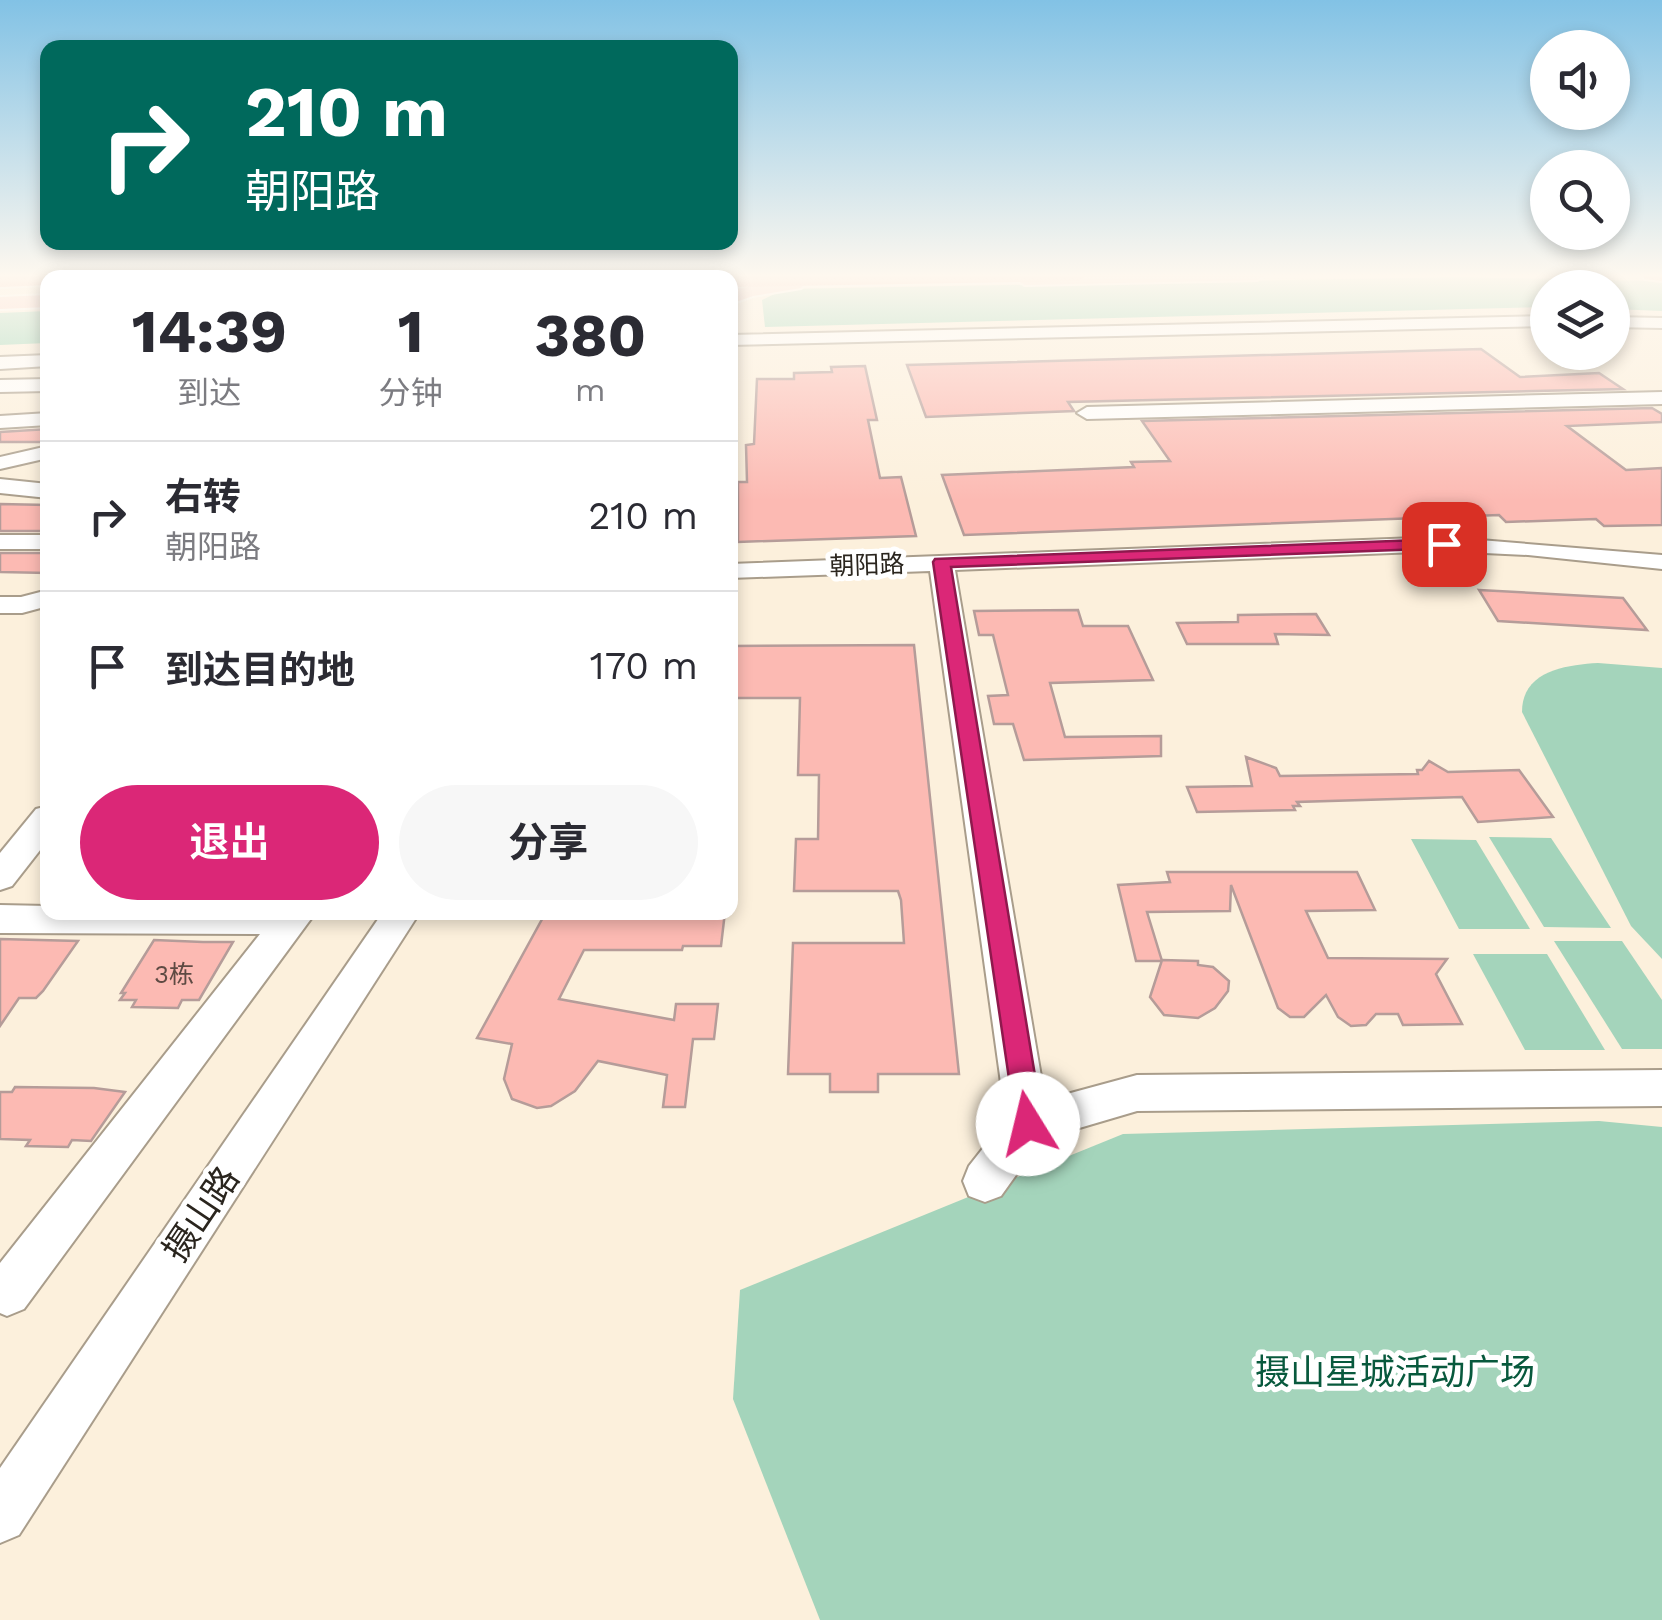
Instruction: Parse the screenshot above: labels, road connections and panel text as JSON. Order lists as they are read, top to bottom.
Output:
{
  "streets": {
    "street": ["朝阳路", "摄山路"]
  },
  "parks": ["摄山星城活动广场"],
  "house_numbers": ["3栋"],
  "page": {
    "turn": ["210 m", "朝阳路"],
    "eta": [
      "14:39",
      "到达",
      "1",
      "分钟",
      "380",
      "m"
    ],
    "list": [
      {
        "name": "右转",
        "note": "朝阳路",
        "value": "210 m"
      },
      {
        "name": "到达目的地",
        "value": "170 m"
      }
    ],
    "buttons": ["退出", "分享"]
  }
}
